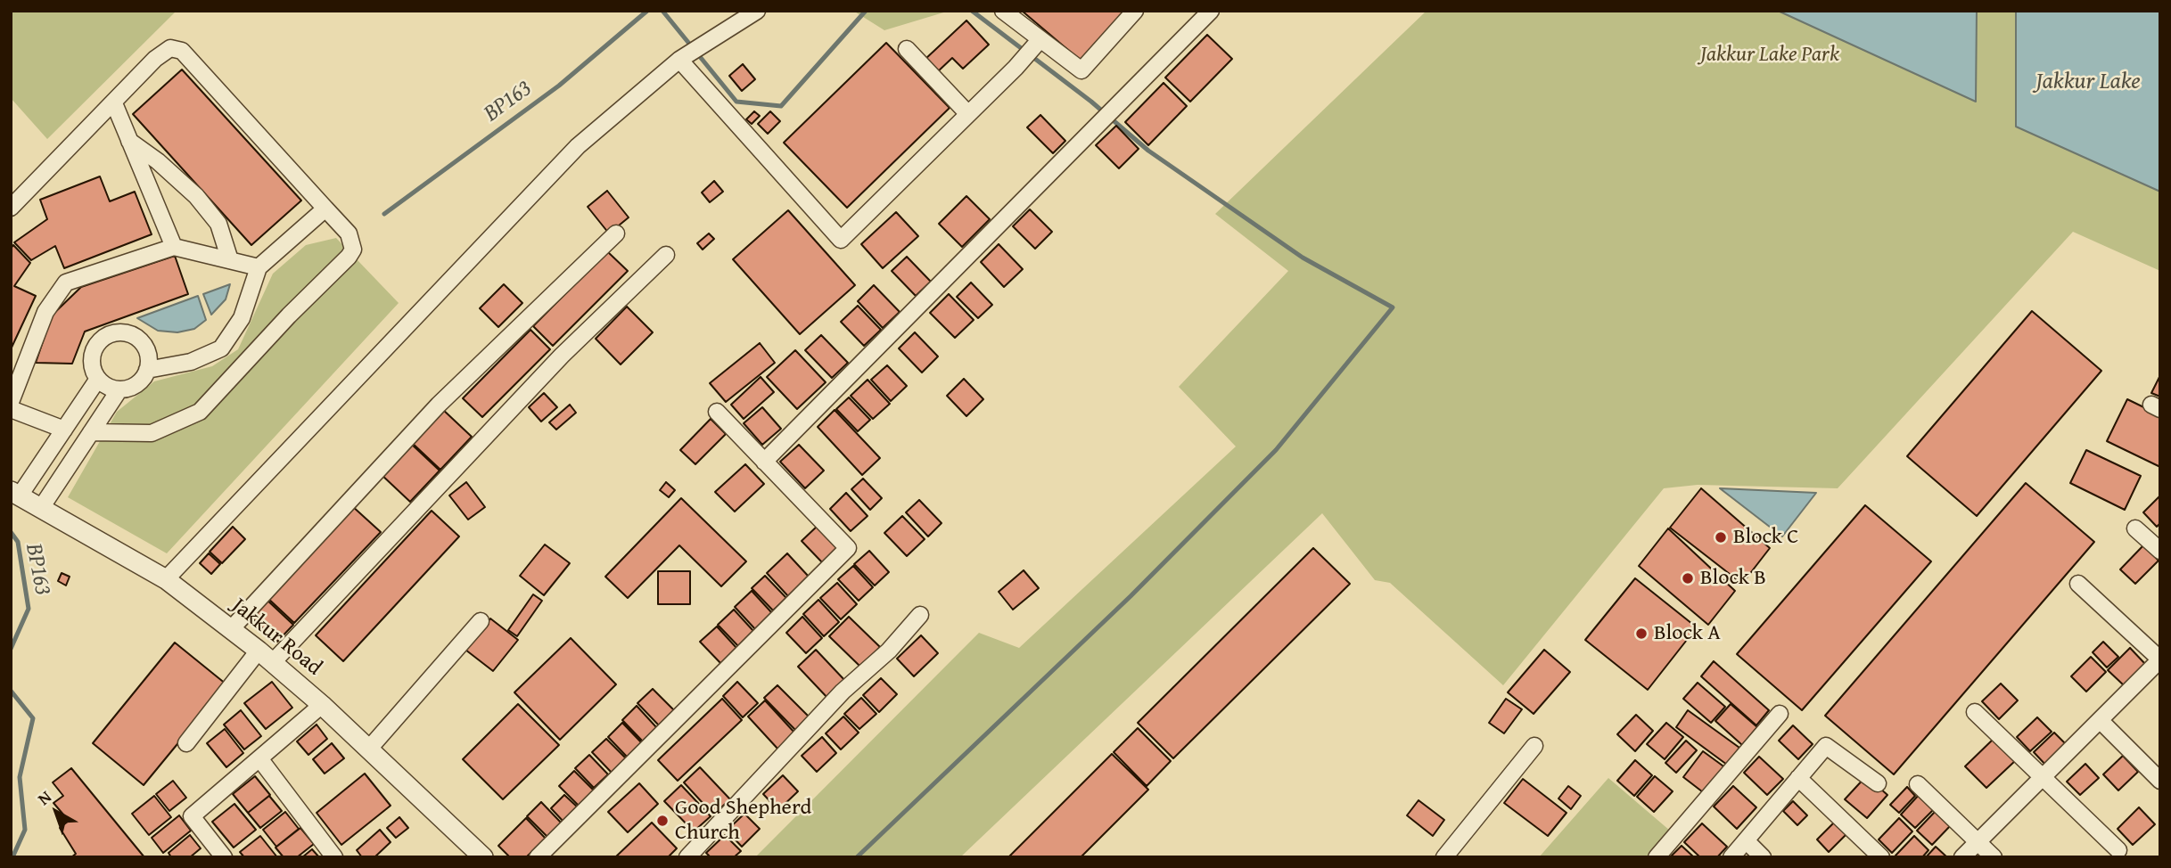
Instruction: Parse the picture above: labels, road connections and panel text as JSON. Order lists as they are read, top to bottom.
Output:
{
  "streets": {
    "street": ["Jakkur Road"]
  },
  "water": ["Jakkur Lake", "BP163"],
  "parks": ["Jakkur Lake Park"],
  "places": [
    "Block C",
    "Block B",
    "Block A",
    "Good Shepherd Church"
  ],
  "north": "top left"
}
